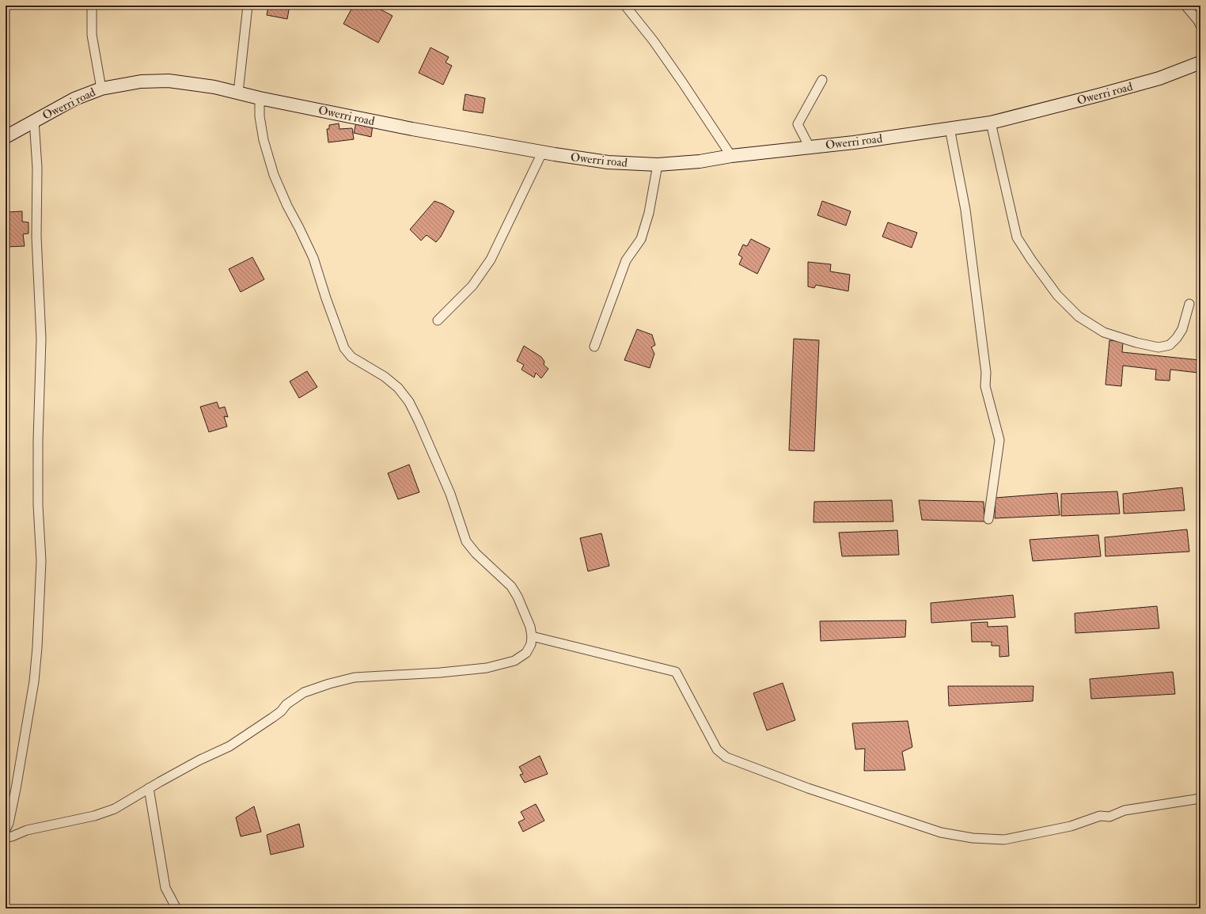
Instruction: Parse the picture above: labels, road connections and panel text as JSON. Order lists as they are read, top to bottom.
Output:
{
  "streets": {
    "main road": ["Owerri road"]
  }
}
